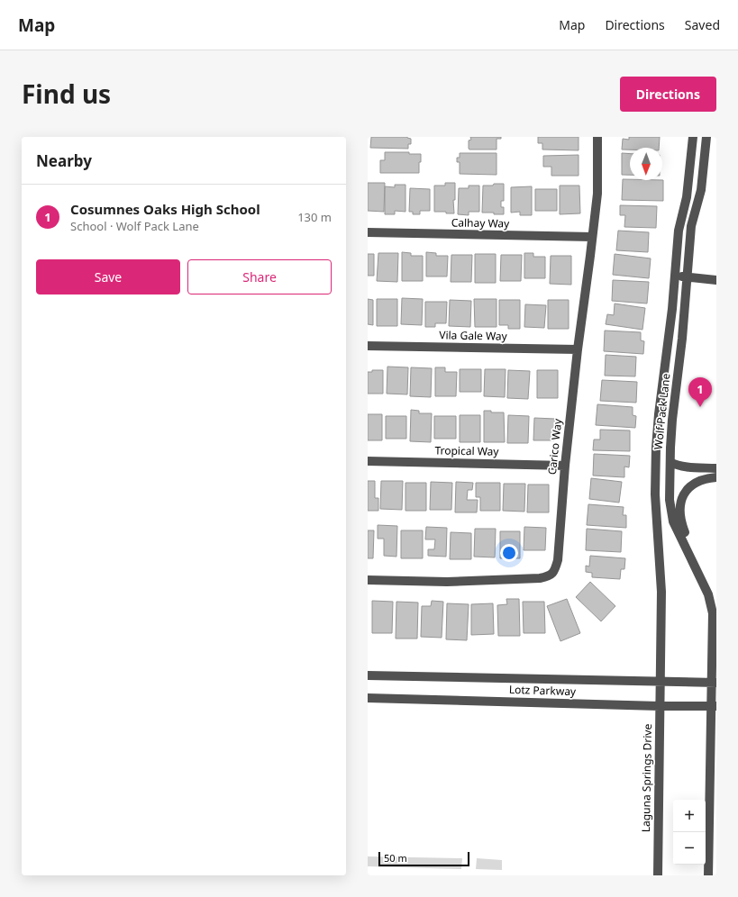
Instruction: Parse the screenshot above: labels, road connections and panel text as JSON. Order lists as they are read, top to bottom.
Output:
{
  "streets": {
    "street": [
      "Calhay Way",
      "Vila Gale Way",
      "Wolf Pack Lane",
      "Carico Way",
      "Tropical Way",
      "Lotz Parkway",
      "Laguna Springs Drive"
    ]
  },
  "crossings": [
    ["Calhay Way", "Carico Way"],
    ["Vila Gale Way", "Carico Way"],
    ["Wolf Pack Lane", "Lotz Parkway"],
    ["Wolf Pack Lane", "Laguna Springs Drive"],
    ["Carico Way", "Tropical Way"],
    ["Lotz Parkway", "Laguna Springs Drive"]
  ],
  "scale_bar": "50 m",
  "north": "bottom",
  "page": {
    "header": "Map",
    "nav": ["Map", "Directions", "Saved"],
    "title": "Find us",
    "buttons": [
      "Directions",
      ["Save", "Share"]
    ],
    "heading": "Nearby",
    "list": [
      {
        "mark": "1",
        "name": "Cosumnes Oaks High School",
        "note": "School · Wolf Pack Lane",
        "value": "130 m"
      }
    ],
    "pins": "1",
    "map_buttons": ["+", "−"],
    "scale": "50 m"
  }
}
